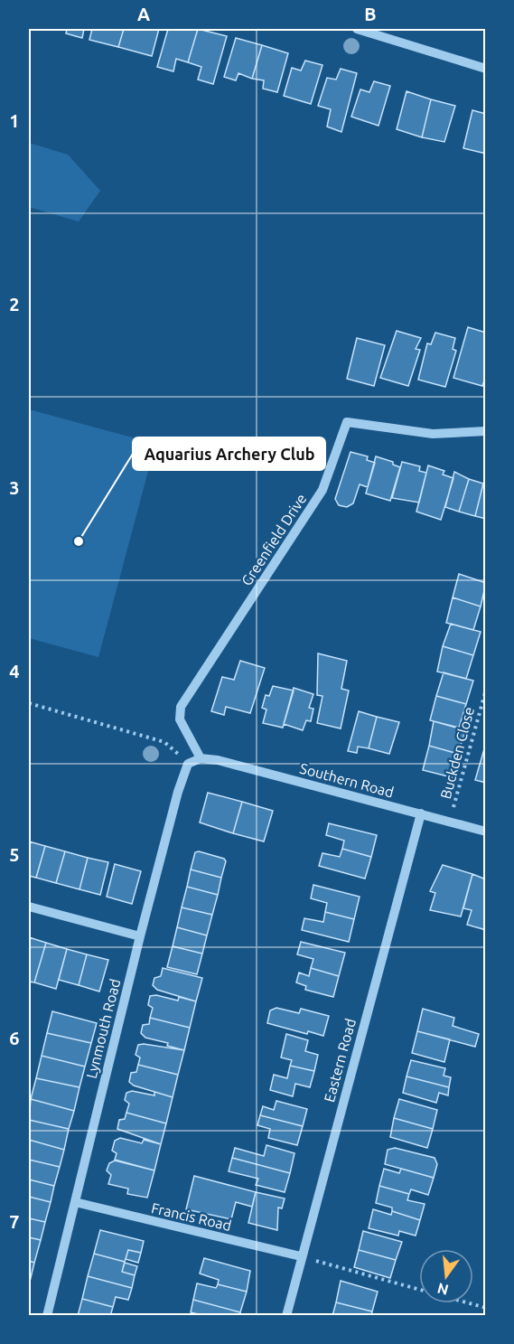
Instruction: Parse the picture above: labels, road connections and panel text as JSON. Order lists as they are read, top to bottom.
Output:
{
  "streets": {
    "street": [
      "Greenfield Drive",
      "Southern Road",
      "Lynmouth Road",
      "Eastern Road",
      "Francis Road"
    ],
    "path": ["Buckden Close"]
  },
  "crossings": [
    ["Greenfield Drive", "Southern Road"],
    ["Buckden Close", "Southern Road"],
    ["Southern Road", "Eastern Road"],
    ["Lynmouth Road", "Francis Road"],
    ["Eastern Road", "Francis Road"]
  ],
  "places": ["Aquarius Archery Club"],
  "north": "bottom",
  "grid": {
    "columns": ["A", "B"],
    "rows": [
      "1",
      "2",
      "3",
      "4",
      "5",
      "6",
      "7"
    ]
  }
}
